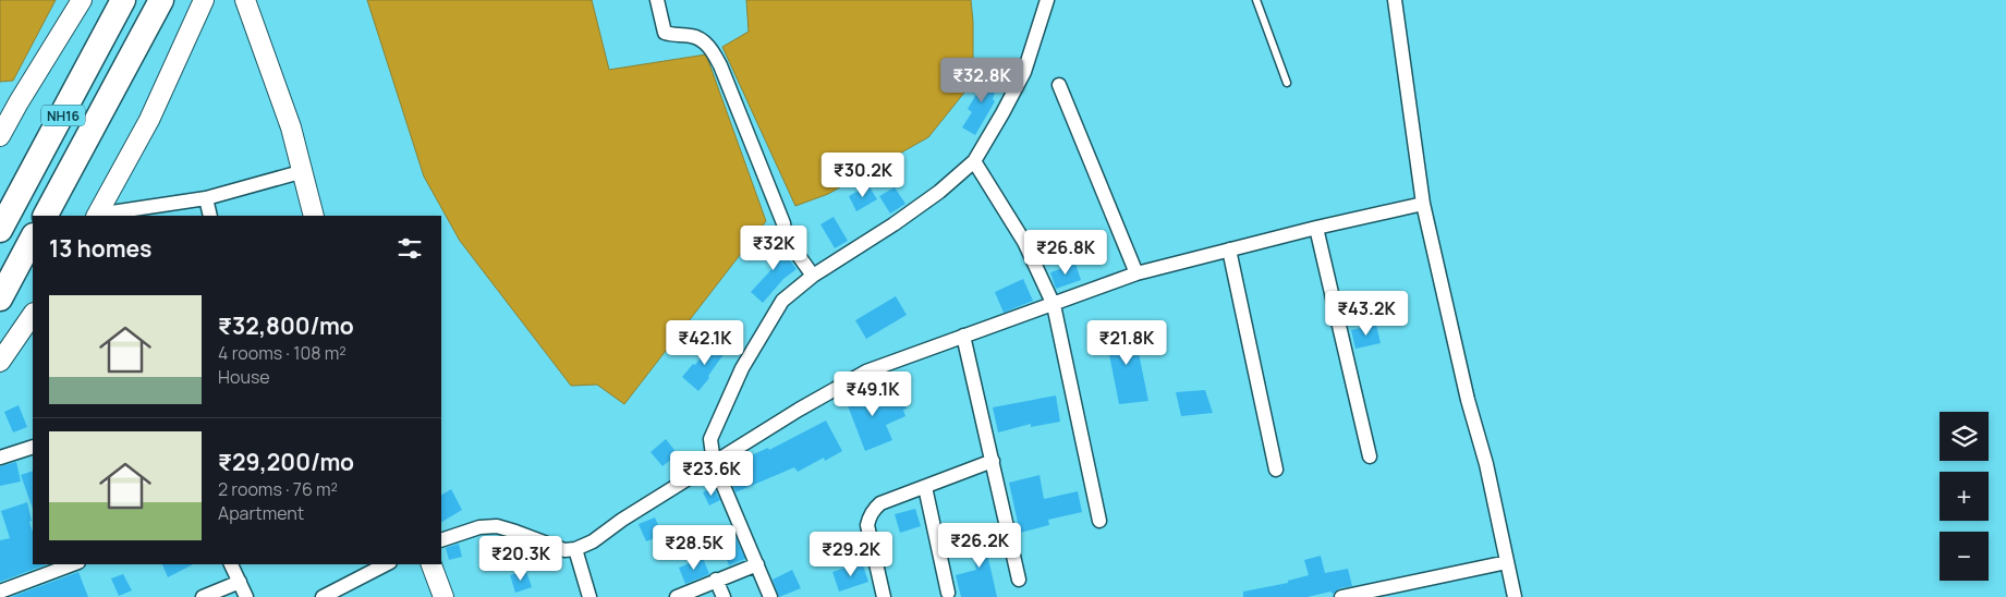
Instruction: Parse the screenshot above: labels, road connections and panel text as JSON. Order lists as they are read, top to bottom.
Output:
{
  "streets": {
    "highway": ["NH16"]
  },
  "page": {
    "price": [
      "₹32.8K",
      "₹30.2K",
      "₹32K",
      "₹26.8K",
      "₹43.2K",
      "₹42.1K",
      "₹21.8K",
      "₹49.1K",
      "₹23.6K",
      "₹26.2K",
      "₹28.5K",
      "₹29.2K",
      "₹20.3K"
    ],
    "heading": "13 homes",
    "list": [
      {
        "name": "₹32,800/mo",
        "note": "4 rooms · 108 m² · House"
      },
      {
        "name": "₹29,200/mo",
        "note": "2 rooms · 76 m² · Apartment"
      }
    ],
    "map_buttons": ["+", "−"]
  }
}
